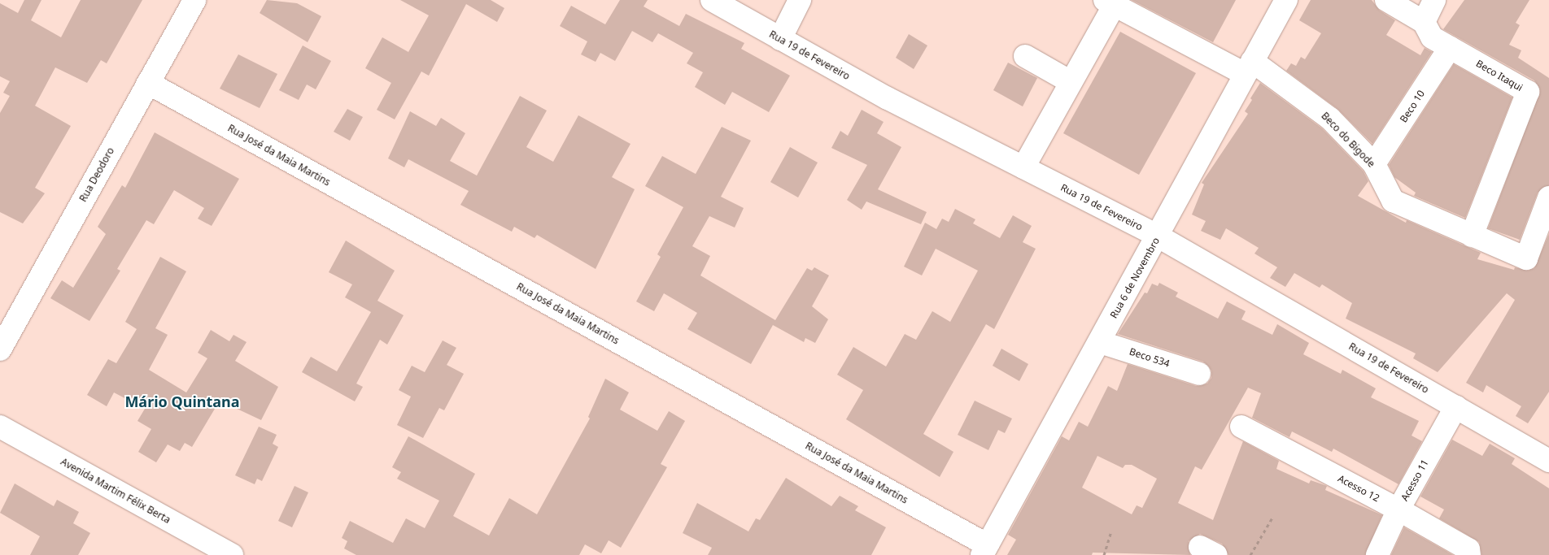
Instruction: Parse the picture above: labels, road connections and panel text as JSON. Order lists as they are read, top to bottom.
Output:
{
  "streets": {
    "street": [
      "Rua 19 de Fevereiro",
      "Beco Itaqui",
      "Beco 10",
      "Beco do Bigode",
      "Rua José da Maia Martins",
      "Rua Deodoro",
      "Rua 6 de Novembro",
      "Beco 534",
      "Acesso 11",
      "Acesso 12",
      "Avenida Martim Félix Berta"
    ]
  },
  "crossings": [
    ["Rua 19 de Fevereiro", "Rua 6 de Novembro"],
    ["Rua 19 de Fevereiro", "Acesso 11"],
    ["Beco Itaqui", "Beco 10"],
    ["Beco Itaqui", "Beco do Bigode"],
    ["Beco 10", "Beco do Bigode"],
    ["Beco do Bigode", "Rua 6 de Novembro"],
    ["Rua José da Maia Martins", "Rua Deodoro"],
    ["Rua José da Maia Martins", "Rua 6 de Novembro"],
    ["Rua 6 de Novembro", "Beco 534"],
    ["Acesso 11", "Acesso 12"]
  ],
  "districts": ["Mário Quintana"]
}
